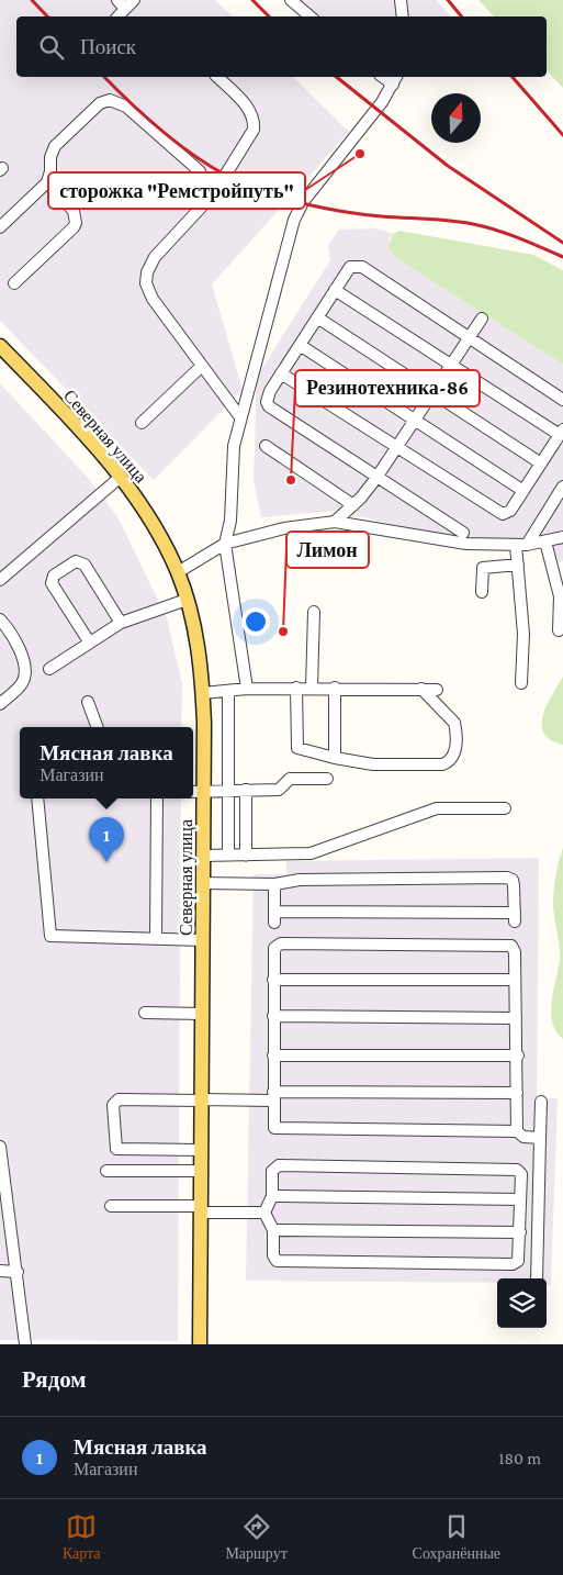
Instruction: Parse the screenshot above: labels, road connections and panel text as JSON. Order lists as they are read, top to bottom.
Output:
{
  "streets": {
    "main road": ["Северная улица"]
  },
  "places": ["сторожка \"Ремстройпуть\"", "Резинотехника-86", "Лимон"],
  "north": "top",
  "page": {
    "search": "Поиск",
    "popup": ["Мясная лавка", "Магазин"],
    "pins": "1",
    "heading": "Рядом",
    "list": [
      {
        "mark": "1",
        "name": "Мясная лавка",
        "note": "Магазин",
        "value": "180 m"
      }
    ],
    "nav": ["Карта", "Маршрут", "Сохранённые"]
  }
}
